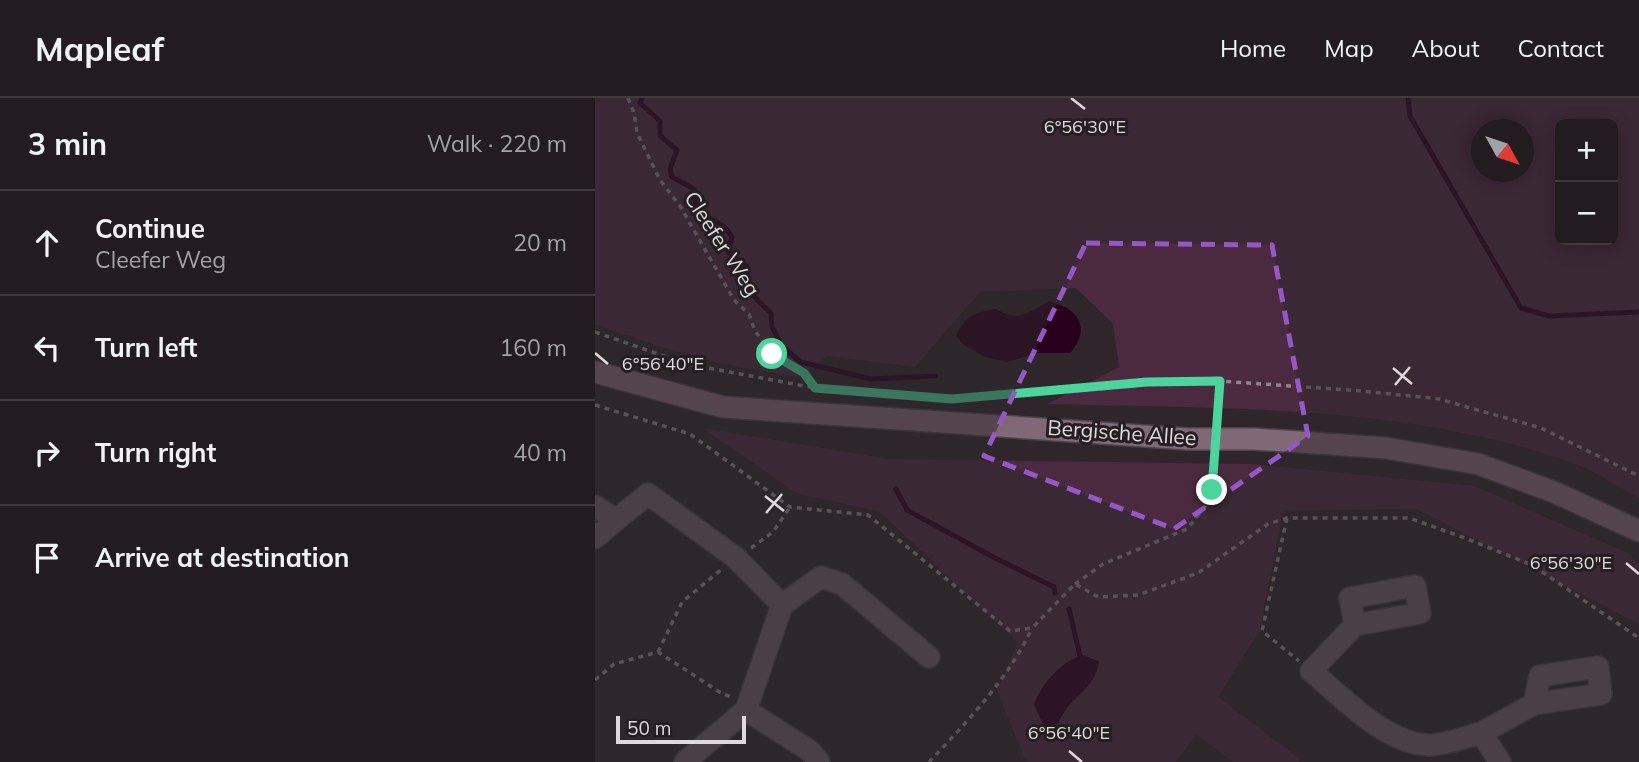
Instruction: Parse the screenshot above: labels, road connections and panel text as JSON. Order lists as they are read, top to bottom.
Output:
{
  "streets": {
    "main road": ["Bergische Allee"],
    "path": ["Cleefer Weg"]
  },
  "scale_bar": "50 m",
  "north": "bottom right",
  "page": {
    "header": "Mapleaf",
    "nav": [
      "Home",
      "Map",
      "About",
      "Contact"
    ],
    "heading": ["3 min", "Walk · 220 m"],
    "map_buttons": ["+", "−"],
    "list": [
      ["Continue", "Cleefer Weg", "20 m"],
      ["Turn left", "160 m"],
      ["Turn right", "40 m"],
      "Arrive at destination"
    ],
    "scale": "50 m"
  },
  "coordinates": ["6°56'30\"E", "6°56'40\"E"]
}
